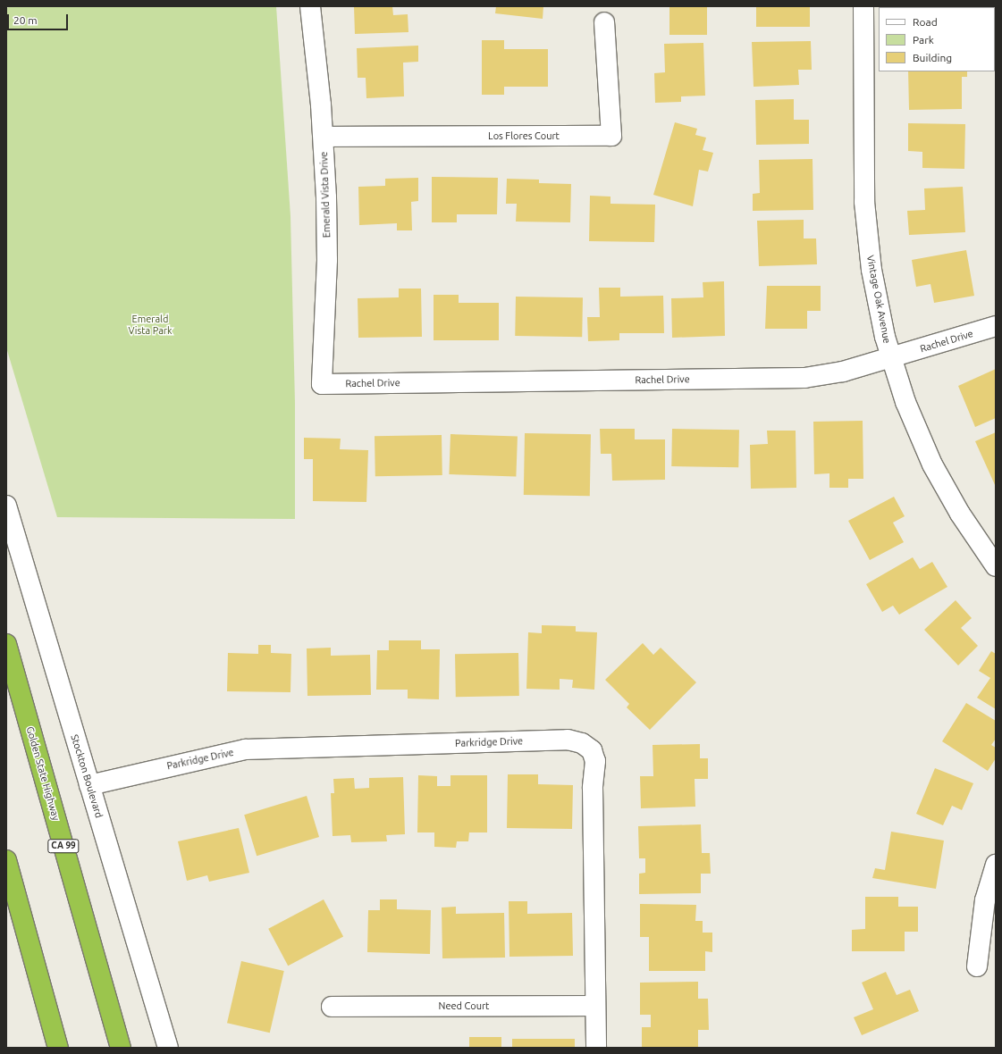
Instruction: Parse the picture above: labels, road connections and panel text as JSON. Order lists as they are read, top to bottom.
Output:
{
  "streets": {
    "highway": ["Golden State Highway", "CA 99"],
    "street": [
      "Los Flores Court",
      "Emerald Vista Drive",
      "Vintage Oak Avenue",
      "Rachel Drive",
      "Parkridge Drive",
      "Stockton Boulevard",
      "Need Court"
    ]
  },
  "crossings": [
    ["Los Flores Court", "Emerald Vista Drive"],
    ["Emerald Vista Drive", "Rachel Drive"],
    ["Vintage Oak Avenue", "Rachel Drive"],
    ["Parkridge Drive", "Stockton Boulevard"],
    ["Parkridge Drive", "Need Court"]
  ],
  "parks": ["Emerald Vista Park"],
  "legend": ["Road", "Park", "Building"],
  "scale_bar": "20 m"
}
